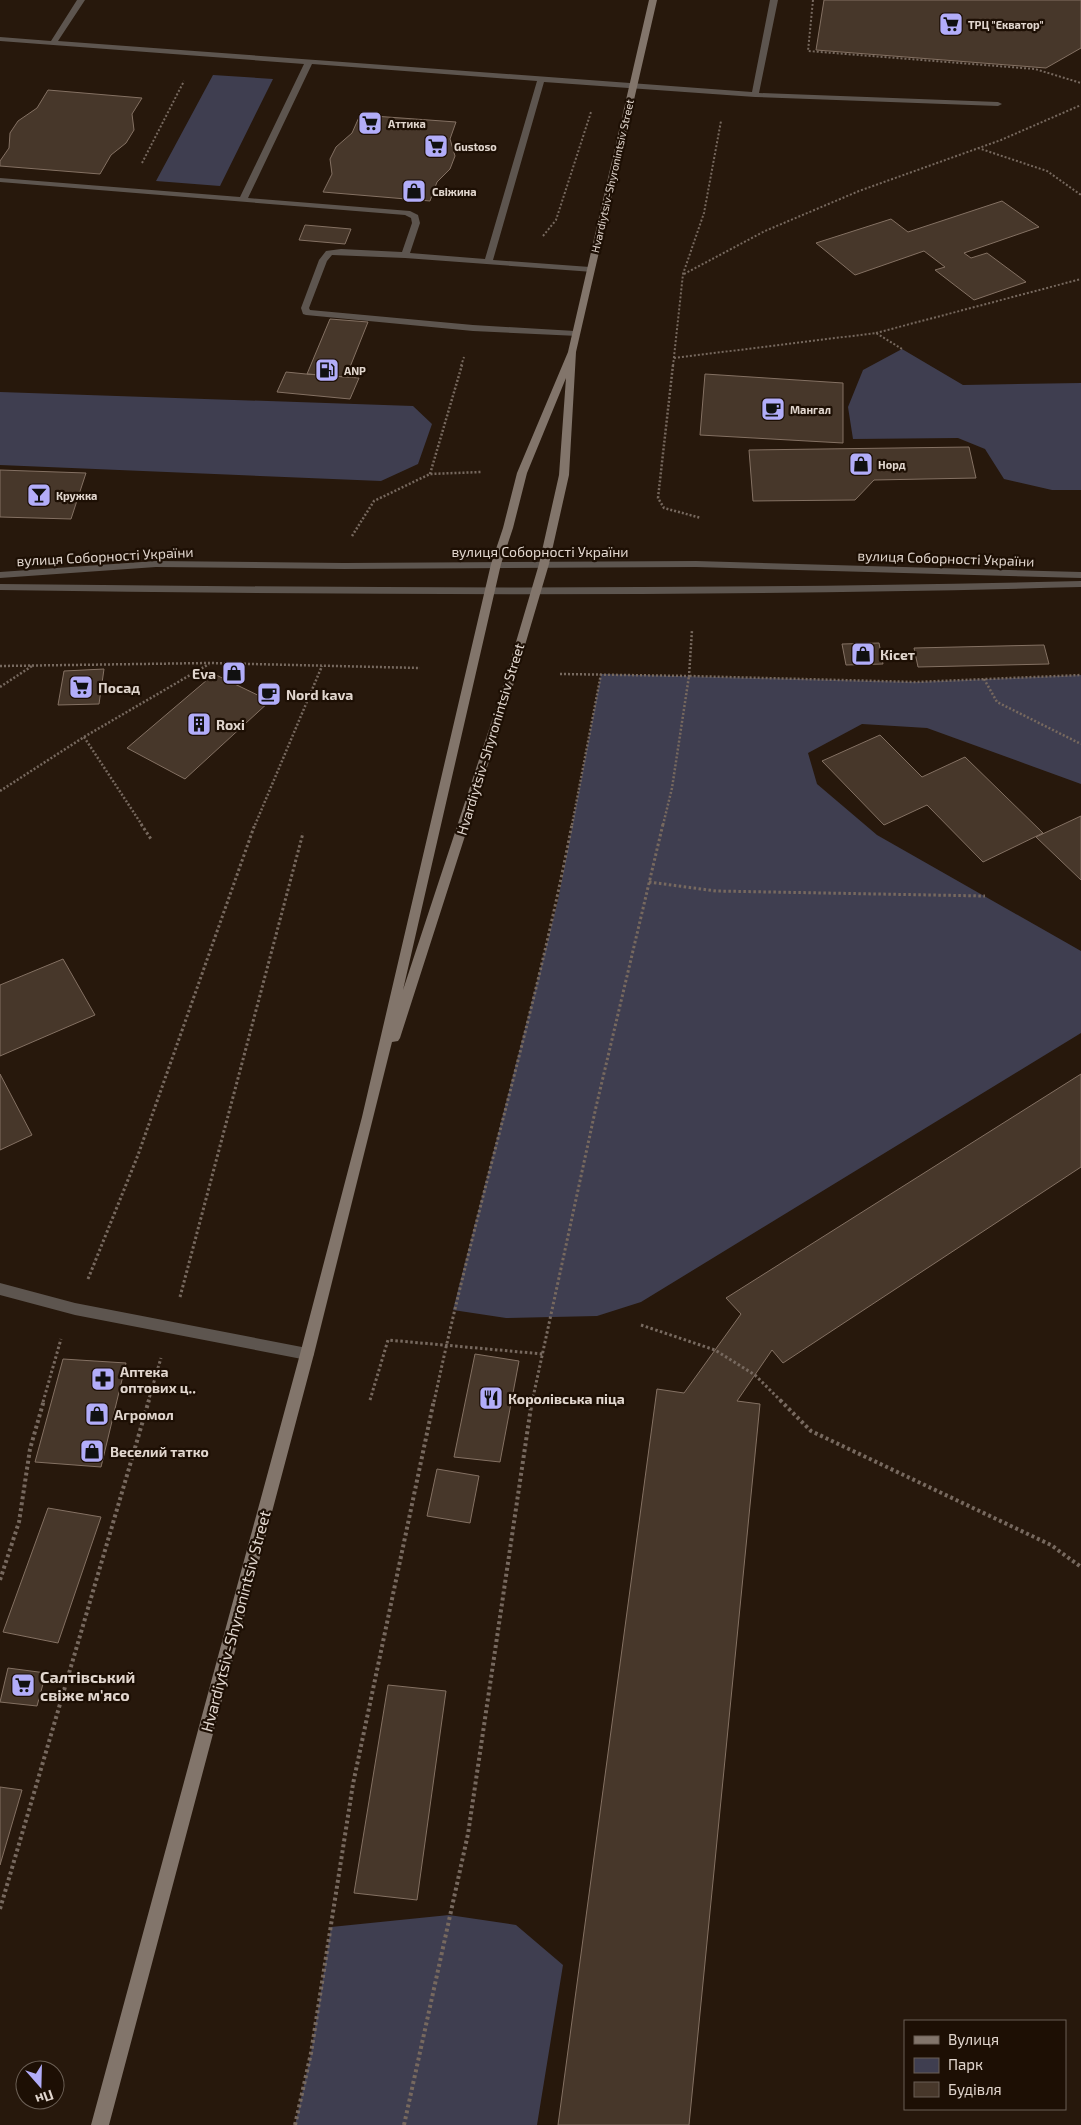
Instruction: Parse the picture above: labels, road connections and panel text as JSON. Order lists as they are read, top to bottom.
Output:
{
  "streets": {
    "main road": ["Hvardiytsiv-Shyronintsiv Street"],
    "street": ["вулиця Соборності України"]
  },
  "crossings": [
    ["Hvardiytsiv-Shyronintsiv Street", "вулиця Соборності України"]
  ],
  "places": {
    "supermarket": [
      "ТРЦ \"Екватор\"",
      "Аттика",
      "Gustoso",
      "Посад",
      "Салтівський свіже м'ясо"
    ],
    "shop": [
      "Свіжина",
      "Норд",
      "Кісет",
      "Eva",
      "Агромол",
      "Веселий татко"
    ],
    "fuel station": ["ANP"],
    "cafe": ["Мангал", "Nord kava"],
    "bar": ["Кружка"],
    "building": ["Roxi"],
    "pharmacy": ["Аптека оптових ц‥"],
    "restaurant": ["Королівська піца"]
  },
  "legend": ["Вулиця", "Парк", "Будівля"],
  "north": "bottom"
}
